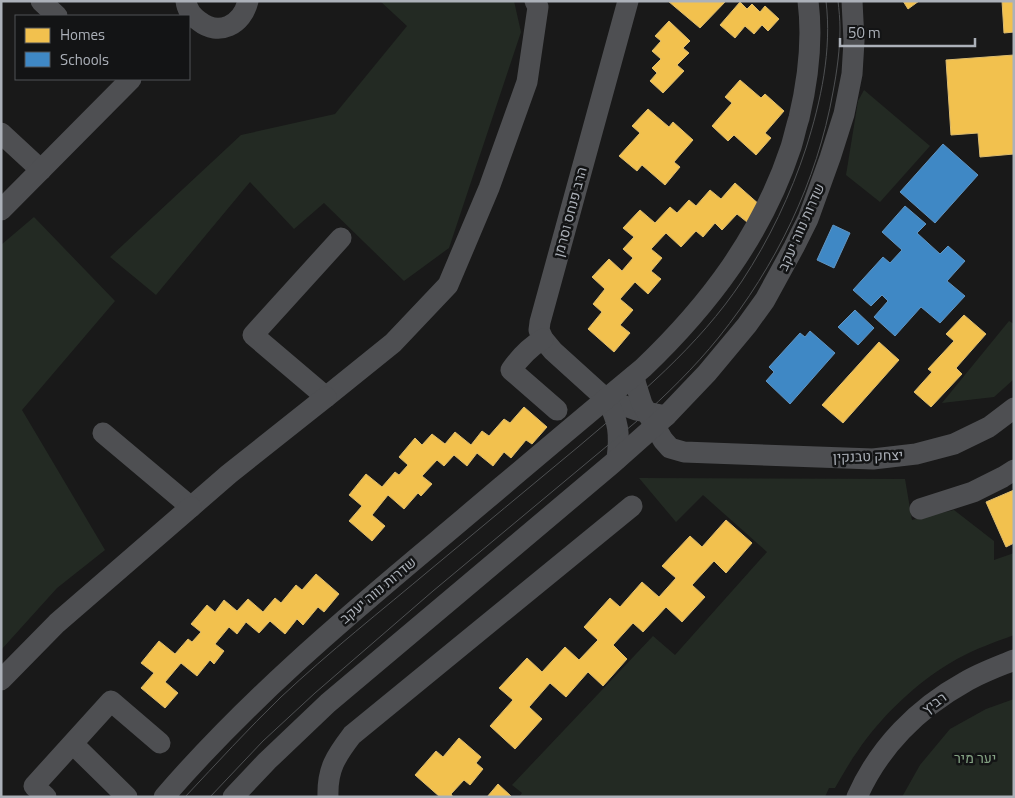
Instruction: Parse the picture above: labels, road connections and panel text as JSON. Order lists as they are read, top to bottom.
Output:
{
  "streets": {
    "street": [
      "הרב פנחס וסרמן",
      "שדרות נווה יעקב",
      "יצחק טבנקין",
      "רביץ"
    ]
  },
  "crossings": [
    ["שדרות נווה יעקב", "יצחק טבנקין"]
  ],
  "parks": ["יער מיר"],
  "legend": ["Homes", "Schools"],
  "scale_bar": "50 m"
}
